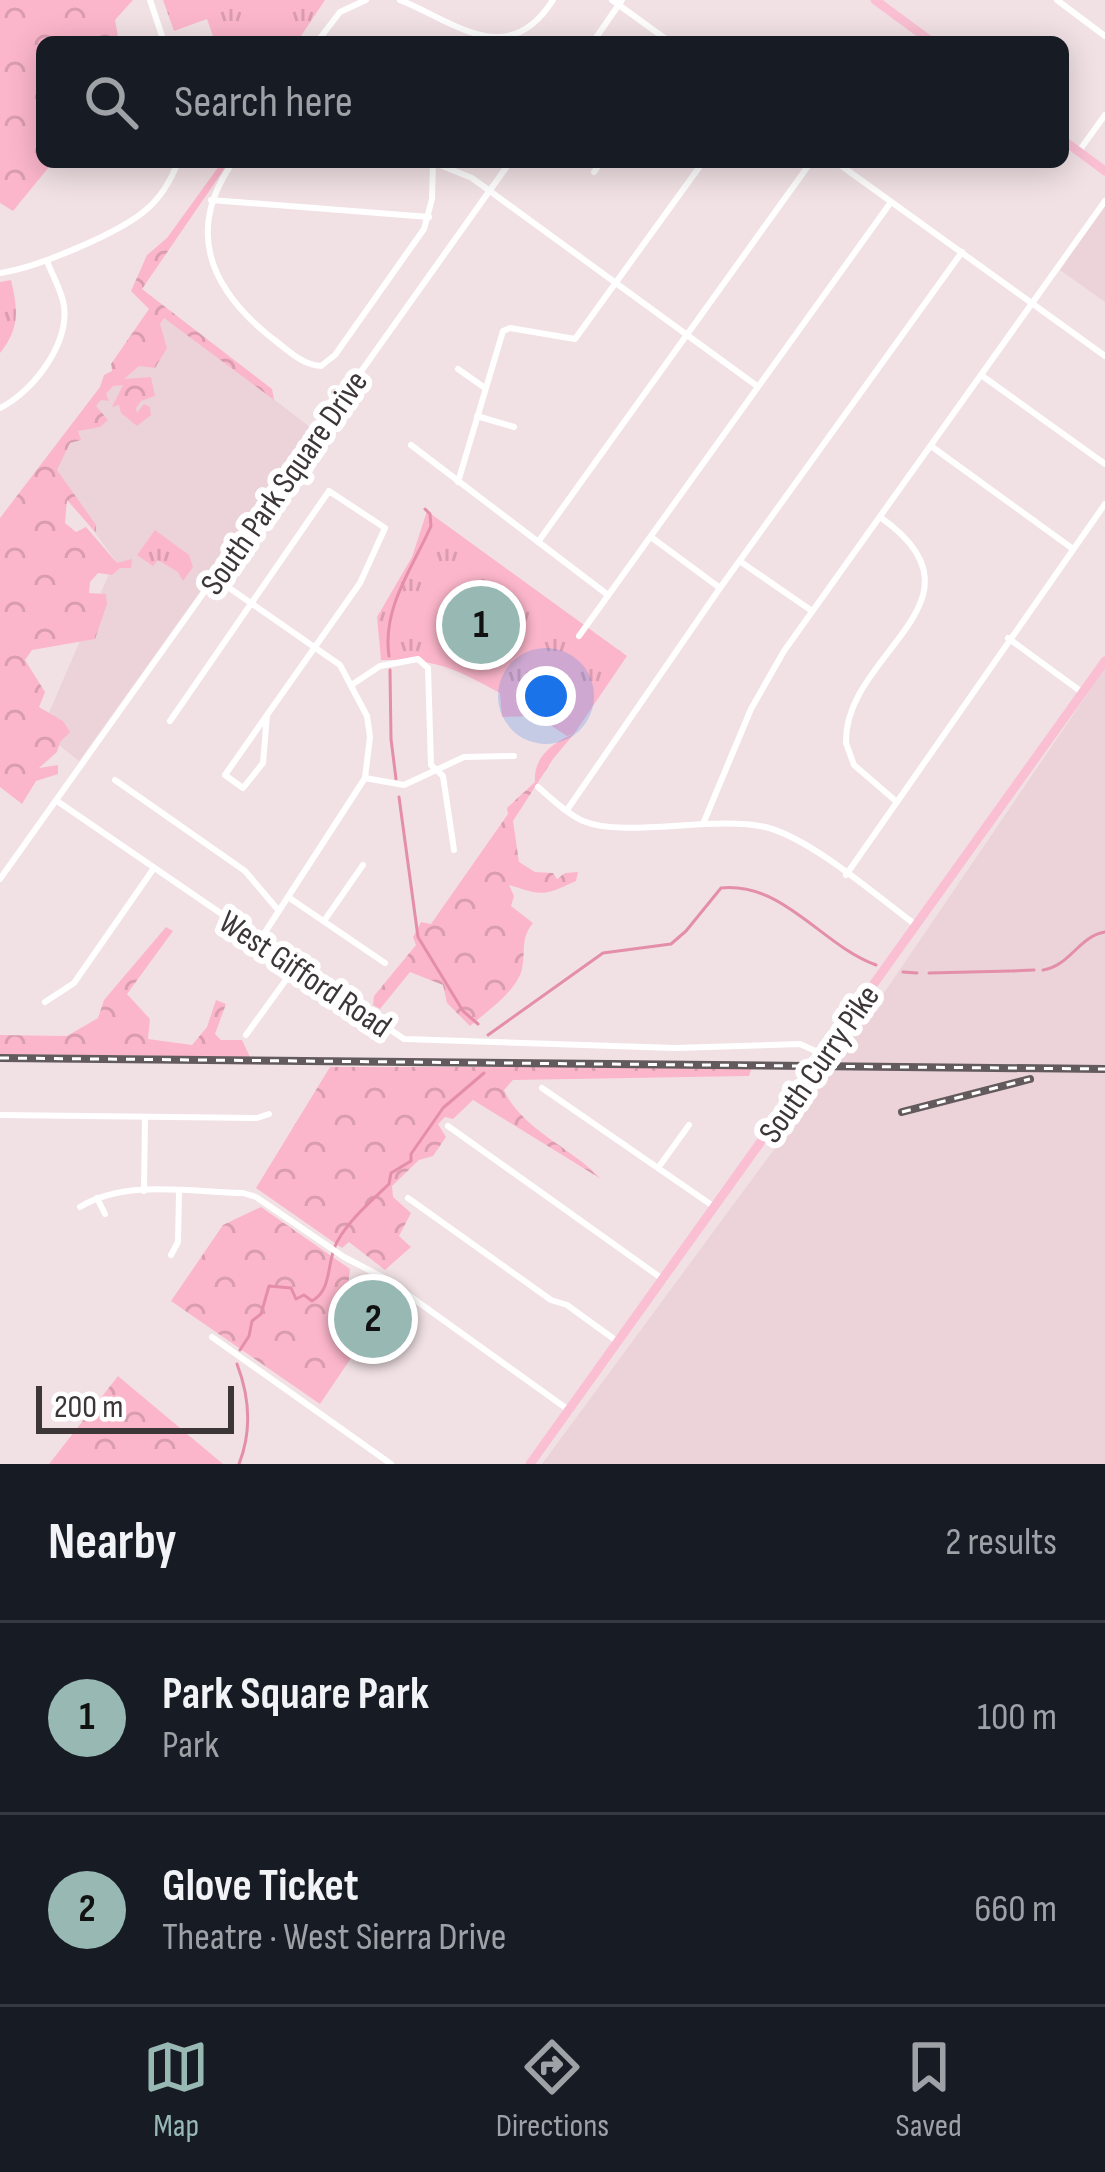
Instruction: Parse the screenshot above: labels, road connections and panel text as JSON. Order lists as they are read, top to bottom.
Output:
{
  "streets": {
    "main road": ["South Curry Pike"],
    "street": ["South Park Square Drive", "West Gifford Road"]
  },
  "crossings": [
    ["South Park Square Drive", "West Gifford Road"],
    ["West Gifford Road", "South Curry Pike"]
  ],
  "scale_bar": "200 m",
  "page": {
    "search": "Search here",
    "pins": ["1", "2"],
    "scale": "200 m",
    "heading": ["Nearby", "2 results"],
    "list": [
      {
        "mark": "1",
        "name": "Park Square Park",
        "note": "Park",
        "value": "100 m"
      },
      {
        "mark": "2",
        "name": "Glove Ticket",
        "note": "Theatre · West Sierra Drive",
        "value": "660 m"
      }
    ],
    "nav": ["Map", "Directions", "Saved"]
  }
}
